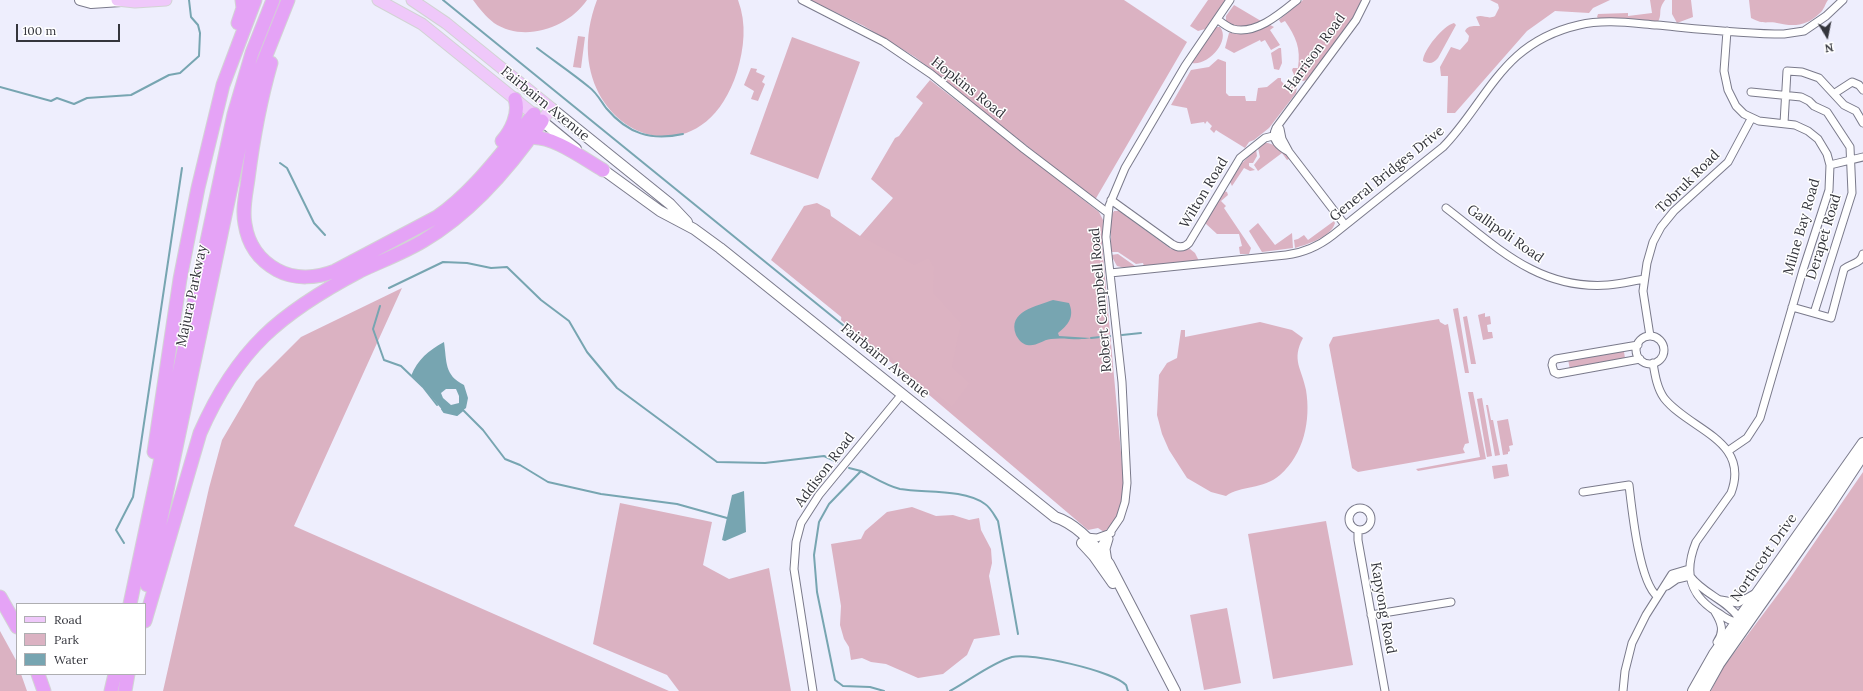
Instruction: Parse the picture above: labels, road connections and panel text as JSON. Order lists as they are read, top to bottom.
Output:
{
  "streets": {
    "highway": ["Majura Parkway"],
    "main road": ["Fairbairn Avenue", "Northcott Drive"],
    "street": [
      "Harrison Road",
      "Hopkins Road",
      "General Bridges Drive",
      "Tobruk Road",
      "Wilton Road",
      "Milne Bay Road",
      "Gallipoli Road",
      "Derapet Road",
      "Robert Campbell Road",
      "Addison Road",
      "Kapyong Road"
    ]
  },
  "crossings": [
    ["Harrison Road", "Wilton Road"],
    ["Hopkins Road", "Robert Campbell Road"],
    ["Fairbairn Avenue", "Robert Campbell Road"],
    ["Fairbairn Avenue", "Addison Road"],
    ["General Bridges Drive", "Milne Bay Road"],
    ["General Bridges Drive", "Robert Campbell Road"],
    ["Tobruk Road", "Milne Bay Road"],
    ["Tobruk Road", "Gallipoli Road"],
    ["Wilton Road", "Robert Campbell Road"]
  ],
  "legend": ["Road", "Park", "Water"],
  "scale_bar": "100 m",
  "north": "bottom"
}
